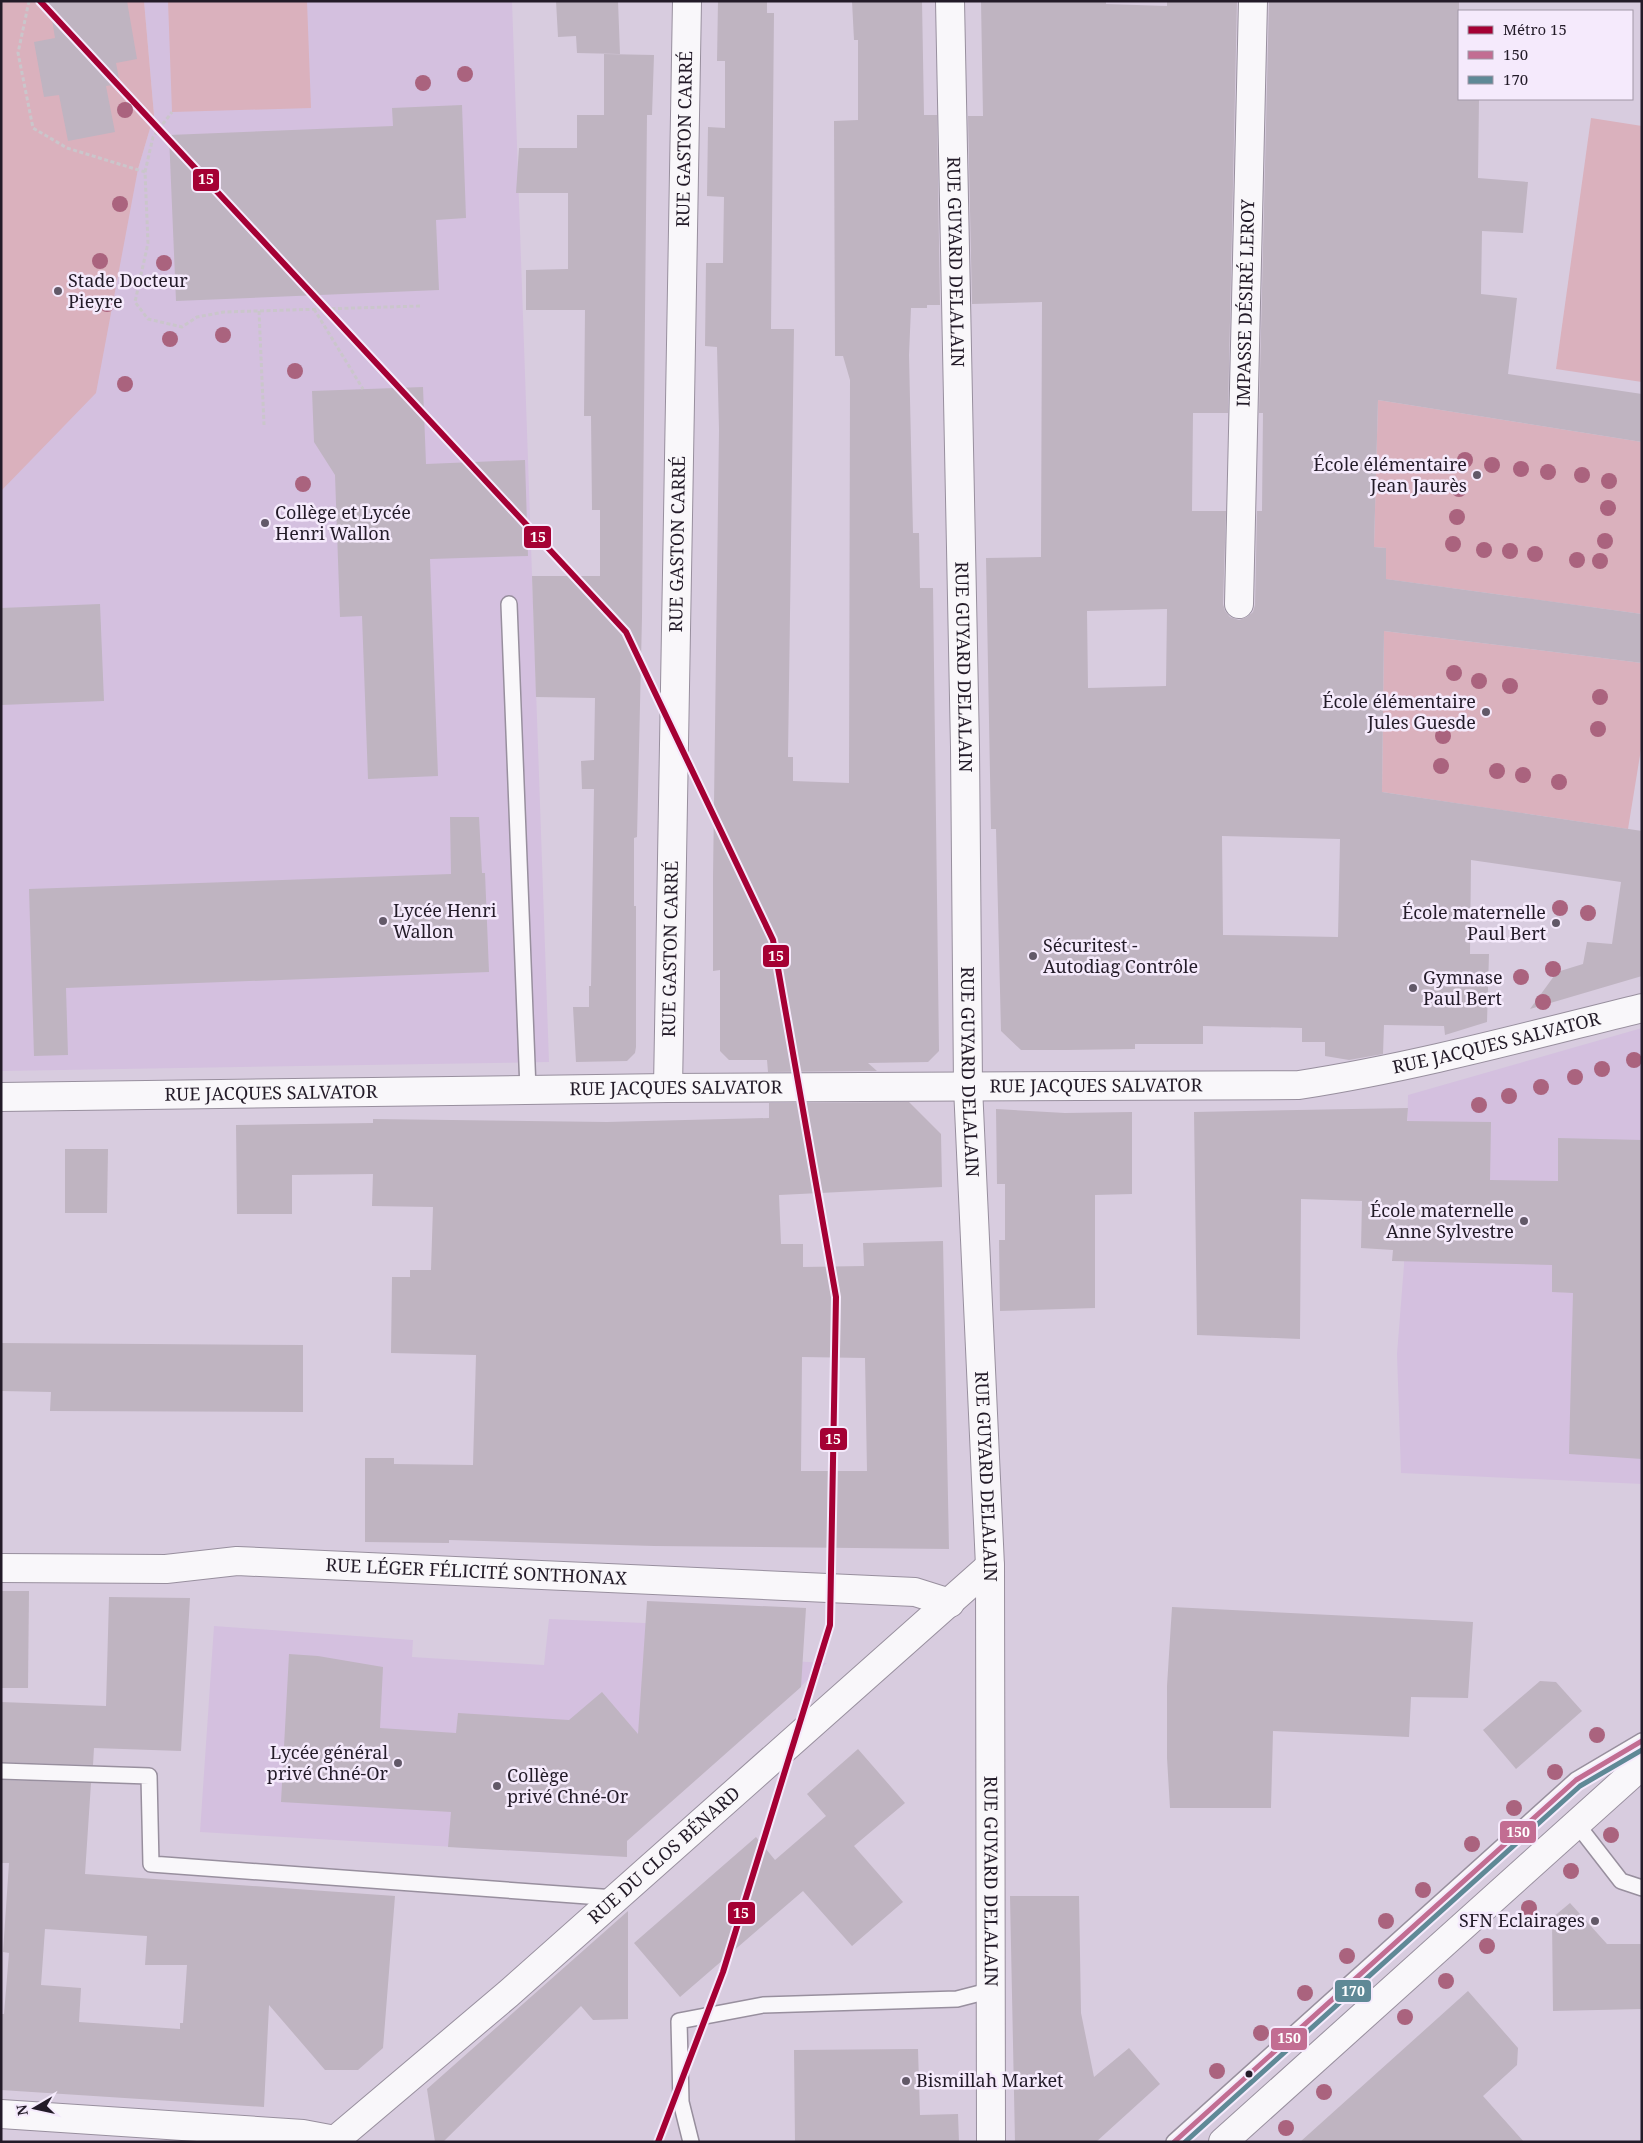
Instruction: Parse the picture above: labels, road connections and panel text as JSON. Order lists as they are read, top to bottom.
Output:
{
  "streets": {
    "street": [
      "RUE GASTON CARRÉ",
      "RUE GUYARD DELALAIN",
      "IMPASSE DÉSIRÉ LEROY",
      "RUE JACQUES SALVATOR",
      "RUE LÉGER FÉLICITÉ SONTHONAX",
      "RUE DU CLOS BÉNARD"
    ]
  },
  "crossings": [
    ["RUE GASTON CARRÉ", "RUE JACQUES SALVATOR"],
    ["RUE GUYARD DELALAIN", "RUE JACQUES SALVATOR"],
    ["RUE GUYARD DELALAIN", "RUE DU CLOS BÉNARD"],
    ["RUE LÉGER FÉLICITÉ SONTHONAX", "RUE DU CLOS BÉNARD"]
  ],
  "places": [
    "Stade Docteur Pieyre",
    "École élémentaire Jean Jaurès",
    "Collège et Lycée Henri Wallon",
    "École élémentaire Jules Guesde",
    "Lycée Henri Wallon",
    "École maternelle Paul Bert",
    "Sécuritest - Autodiag Contrôle",
    "Gymnase Paul Bert",
    "École maternelle Anne Sylvestre",
    "Lycée général privé Chné-Or",
    "Collège privé Chné-Or",
    "SFN Eclairages",
    "Bismillah Market"
  ],
  "lines": ["metro line 15", "transit line 150", "transit line 170"],
  "legend": ["Métro 15", "150", "170"],
  "north": "left"
}
